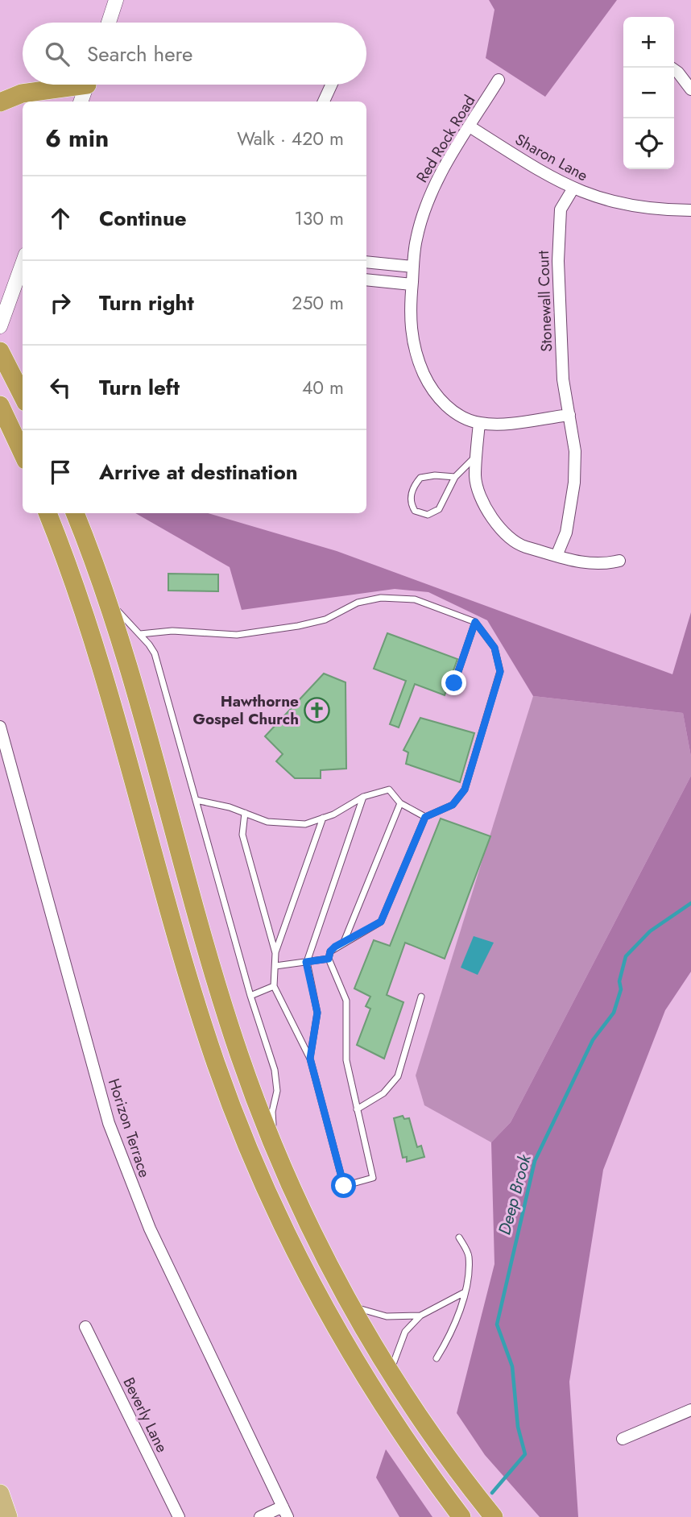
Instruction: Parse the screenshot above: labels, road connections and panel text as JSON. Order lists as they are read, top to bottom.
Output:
{
  "streets": {
    "street": [
      "Red Rock Road",
      "Sharon Lane",
      "Stonewall Court",
      "Horizon Terrace",
      "Beverly Lane"
    ]
  },
  "crossings": [
    ["Red Rock Road", "Sharon Lane"],
    ["Red Rock Road", "Stonewall Court"],
    ["Sharon Lane", "Stonewall Court"]
  ],
  "water": ["Deep Brook"],
  "places": {
    "church": ["Hawthorne Gospel Church"]
  },
  "page": {
    "map_buttons": ["+", "−"],
    "search": "Search here",
    "heading": ["6 min", "Walk · 420 m"],
    "list": [
      ["Continue", "130 m"],
      ["Turn right", "250 m"],
      ["Turn left", "40 m"],
      "Arrive at destination"
    ]
  }
}
